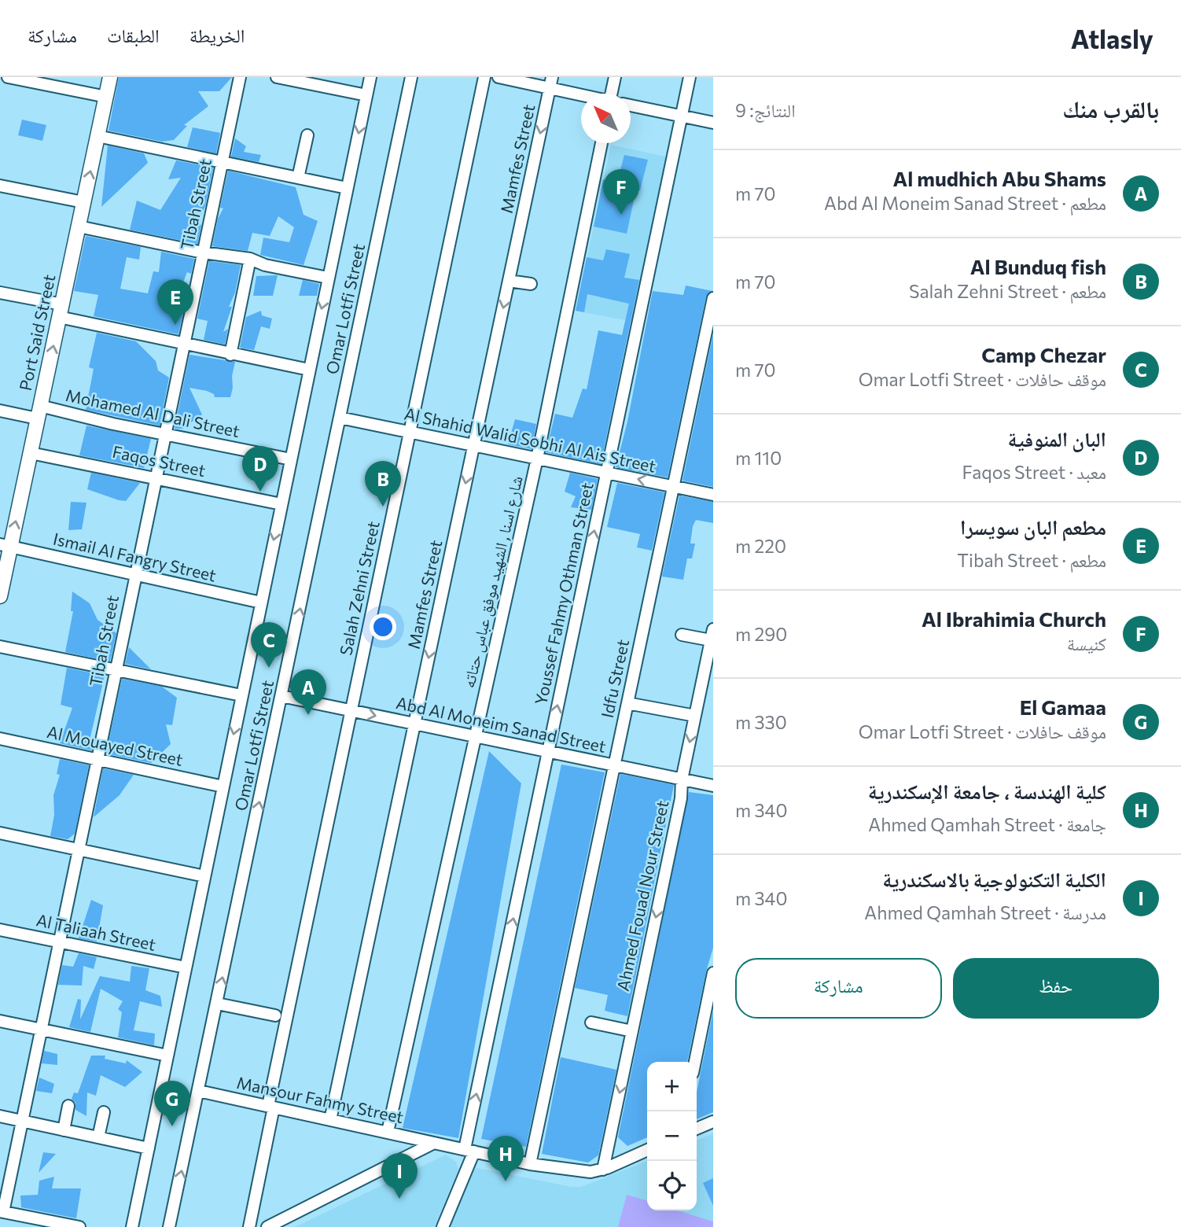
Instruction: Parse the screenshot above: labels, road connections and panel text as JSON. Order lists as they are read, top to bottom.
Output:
{
  "streets": {
    "main road": ["Port Said Street"],
    "street": [
      "Mamfes Street",
      "Tibah Street",
      "Omar Lotfi Street",
      "Mohamed Al Dali Street",
      "Al Shahid Walid Sobhi Al Ais Street",
      "Faqos Street",
      "Ismail Al Fangry Street",
      "شارع اسنا , الشهيد موفق عباس حتاته",
      "Salah Zehni Street",
      "Youssef Fahmy Othman Street",
      "Idfu Street",
      "Abd Al Moneim Sanad Street",
      "Al Mouayed Street",
      "Ahmed Fouad Nour Street",
      "Al Taliaah Street",
      "Mansour Fahmy Street"
    ]
  },
  "crossings": [
    ["Mamfes Street", "Al Shahid Walid Sobhi Al Ais Street"],
    ["Mamfes Street", "Abd Al Moneim Sanad Street"],
    ["Mamfes Street", "Mansour Fahmy Street"],
    ["Tibah Street", "Mohamed Al Dali Street"],
    ["Tibah Street", "Faqos Street"],
    ["Tibah Street", "Ismail Al Fangry Street"],
    ["Tibah Street", "Al Mouayed Street"],
    ["Tibah Street", "Al Taliaah Street"],
    ["Omar Lotfi Street", "Mohamed Al Dali Street"],
    ["Omar Lotfi Street", "Al Shahid Walid Sobhi Al Ais Street"],
    ["Omar Lotfi Street", "Faqos Street"],
    ["Omar Lotfi Street", "Ismail Al Fangry Street"],
    ["Omar Lotfi Street", "Abd Al Moneim Sanad Street"],
    ["Omar Lotfi Street", "Al Mouayed Street"],
    ["Omar Lotfi Street", "Al Taliaah Street"],
    ["Omar Lotfi Street", "Mansour Fahmy Street"],
    ["Port Said Street", "Mohamed Al Dali Street"],
    ["Port Said Street", "Faqos Street"],
    ["Port Said Street", "Ismail Al Fangry Street"],
    ["Al Shahid Walid Sobhi Al Ais Street", "شارع اسنا , الشهيد موفق عباس حتاته"],
    ["Al Shahid Walid Sobhi Al Ais Street", "Salah Zehni Street"],
    ["Al Shahid Walid Sobhi Al Ais Street", "Youssef Fahmy Othman Street"],
    ["Al Shahid Walid Sobhi Al Ais Street", "Idfu Street"],
    ["شارع اسنا , الشهيد موفق عباس حتاته", "Abd Al Moneim Sanad Street"],
    ["شارع اسنا , الشهيد موفق عباس حتاته", "Mansour Fahmy Street"],
    ["Salah Zehni Street", "Abd Al Moneim Sanad Street"],
    ["Salah Zehni Street", "Mansour Fahmy Street"],
    ["Youssef Fahmy Othman Street", "Abd Al Moneim Sanad Street"],
    ["Youssef Fahmy Othman Street", "Mansour Fahmy Street"],
    ["Idfu Street", "Abd Al Moneim Sanad Street"],
    ["Idfu Street", "Mansour Fahmy Street"],
    ["Abd Al Moneim Sanad Street", "Ahmed Fouad Nour Street"],
    ["Ahmed Fouad Nour Street", "Mansour Fahmy Street"]
  ],
  "one_way": [
    "Mamfes Street",
    "Port Said Street",
    "Youssef Fahmy Othman Street",
    "Ahmed Fouad Nour Street"
  ],
  "north": "top left",
  "page": {
    "header": "Atlasly",
    "nav": ["الخريطة", "الطبقات", "مشاركة"],
    "heading": ["بالقرب منك", "النتائج: 9"],
    "list": [
      {
        "mark": "A",
        "name": "Al mudhich Abu Shams",
        "note": "مطعم · Abd Al Moneim Sanad Street",
        "value": "70 m"
      },
      {
        "mark": "B",
        "name": "Al Bunduq fish",
        "note": "مطعم · Salah Zehni Street",
        "value": "70 m"
      },
      {
        "mark": "C",
        "name": "Camp Chezar",
        "note": "موقف حافلات · Omar Lotfi Street",
        "value": "70 m"
      },
      {
        "mark": "D",
        "name": "البان المنوفية",
        "note": "معبد · Faqos Street",
        "value": "110 m"
      },
      {
        "mark": "E",
        "name": "مطعم البان سويسرا",
        "note": "مطعم · Tibah Street",
        "value": "220 m"
      },
      {
        "mark": "F",
        "name": "Al Ibrahimia Church",
        "note": "كنيسة",
        "value": "290 m"
      },
      {
        "mark": "G",
        "name": "El Gamaa",
        "note": "موقف حافلات · Omar Lotfi Street",
        "value": "330 m"
      },
      {
        "mark": "H",
        "name": "كلية الهندسة ، جامعة الإسكندرية",
        "note": "جامعة · Ahmed Qamhah Street",
        "value": "340 m"
      },
      {
        "mark": "I",
        "name": "الكلية التكنولوجية بالاسكندرية",
        "note": "مدرسة · Ahmed Qamhah Street",
        "value": "340 m"
      }
    ],
    "pins": [
      "F",
      "E",
      "D",
      "B",
      "C",
      "A",
      "G",
      "H",
      "I"
    ],
    "buttons": ["حفظ", "مشاركة"],
    "map_buttons": ["+", "−"]
  }
}
